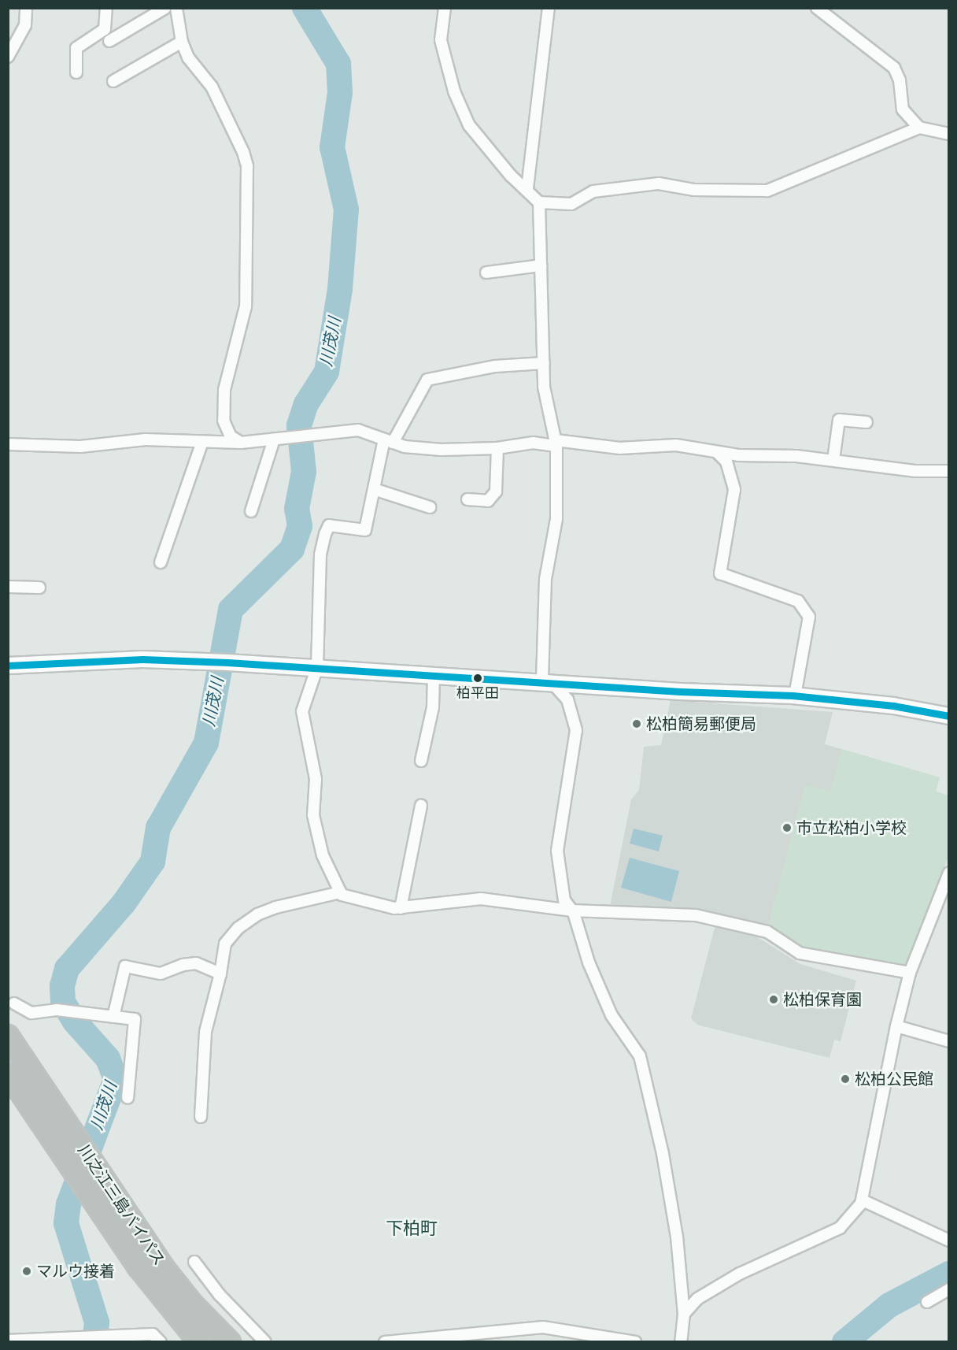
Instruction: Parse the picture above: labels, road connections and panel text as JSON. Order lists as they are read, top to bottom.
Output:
{
  "streets": {
    "highway": ["川之江三島バイパス"]
  },
  "districts": ["下柏町"],
  "water": ["川茂川"],
  "places": [
    "柏平田",
    "松柏簡易郵便局",
    "市立松柏小学校",
    "松柏保育園",
    "松柏公民館",
    "マルウ接着"
  ]
}
